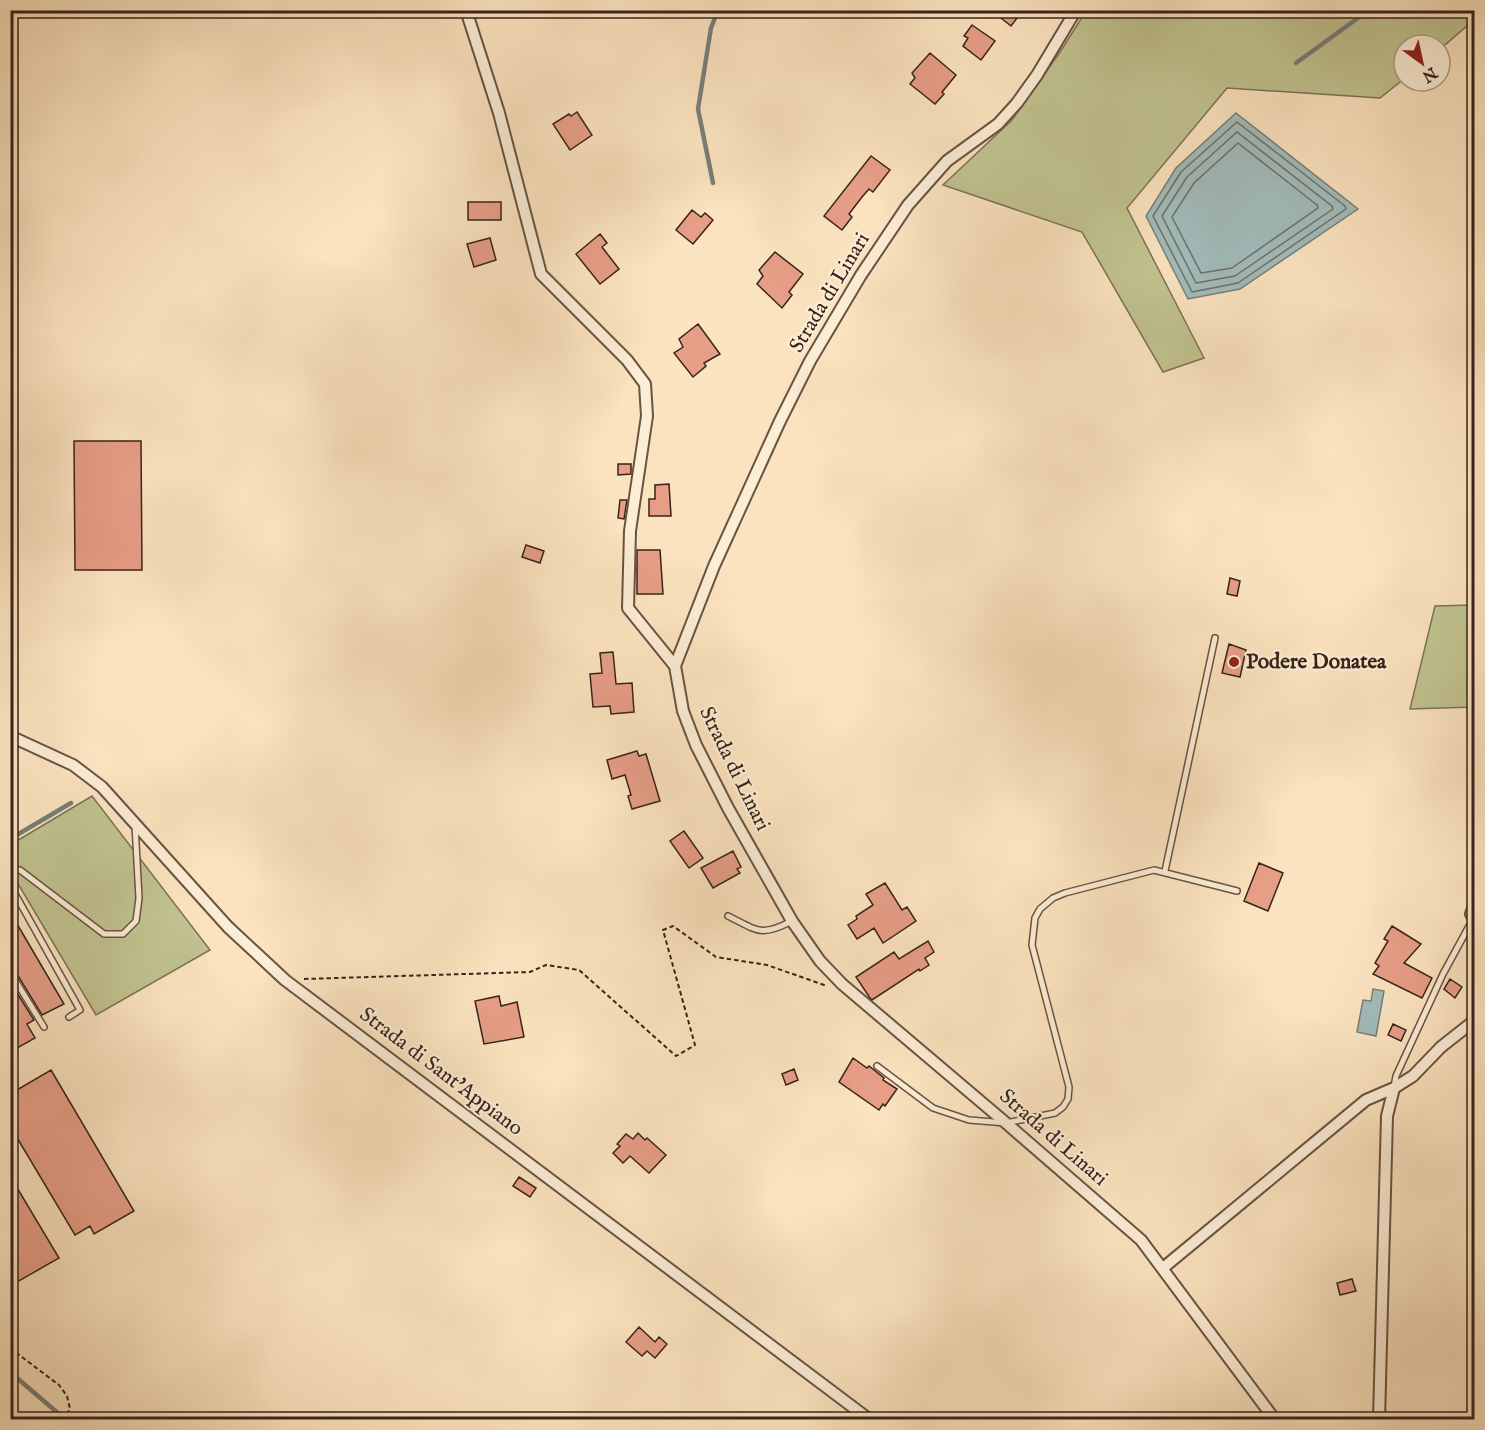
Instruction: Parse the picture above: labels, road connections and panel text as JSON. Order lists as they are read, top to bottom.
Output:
{
  "streets": {
    "street": ["Strada di Linari", "Strada di Sant'Appiano"]
  },
  "places": ["Podere Donatea"],
  "north": "bottom right"
}
